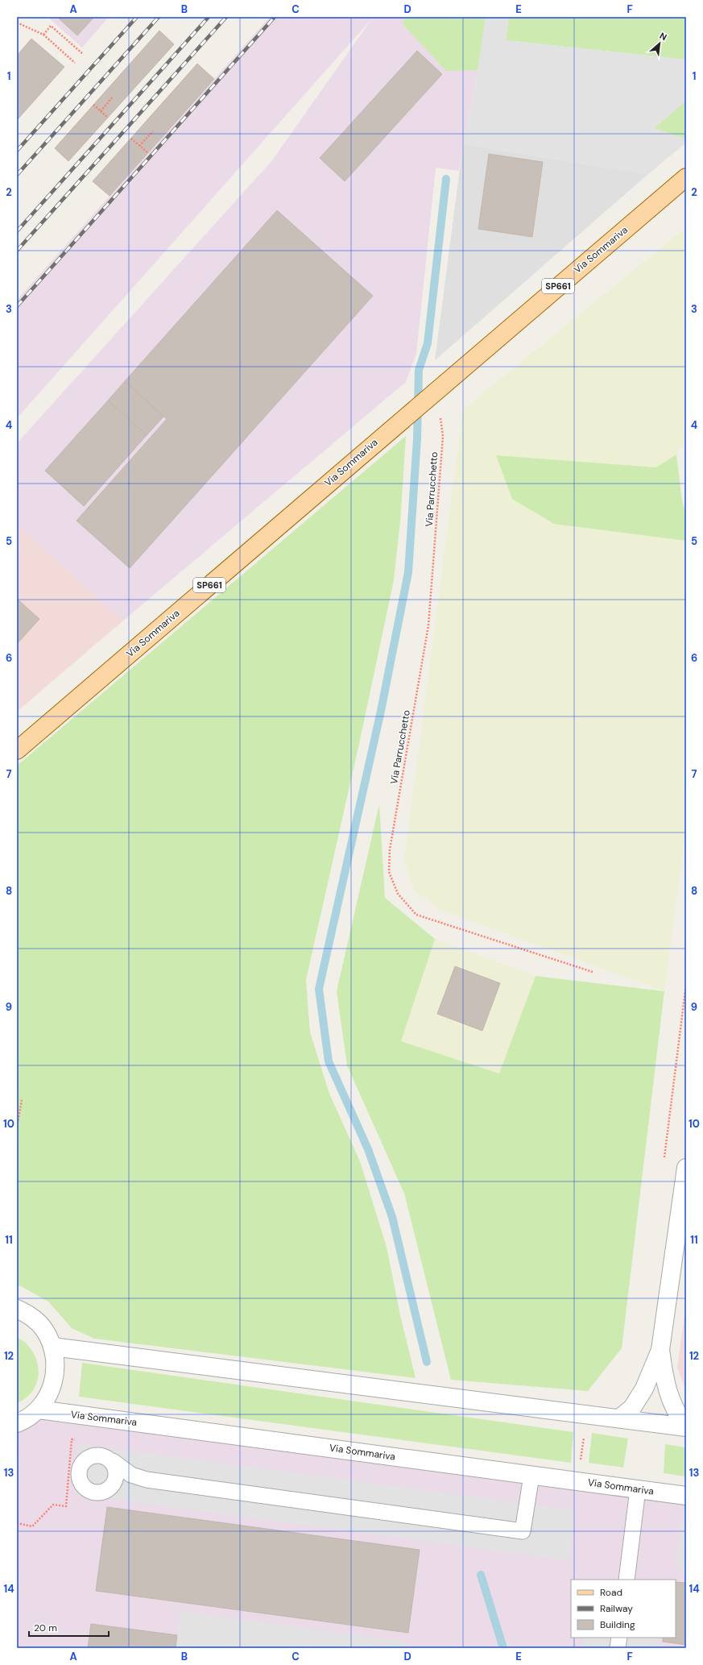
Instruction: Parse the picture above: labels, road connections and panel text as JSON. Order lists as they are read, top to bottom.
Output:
{
  "streets": {
    "main road": ["Via Sommariva", "SP661"],
    "path": ["Via Parrucchetto"]
  },
  "crossings": [
    ["Via Sommariva", "Via Parrucchetto"]
  ],
  "legend": ["Road", "Railway", "Building"],
  "scale_bar": "20 m",
  "north": "top right",
  "grid": {
    "columns": [
      "A",
      "B",
      "C",
      "D",
      "E",
      "F"
    ],
    "rows": [
      "1",
      "2",
      "3",
      "4",
      "5",
      "6",
      "7",
      "8",
      "9",
      "10",
      "11",
      "12",
      "13",
      "14"
    ]
  }
}
